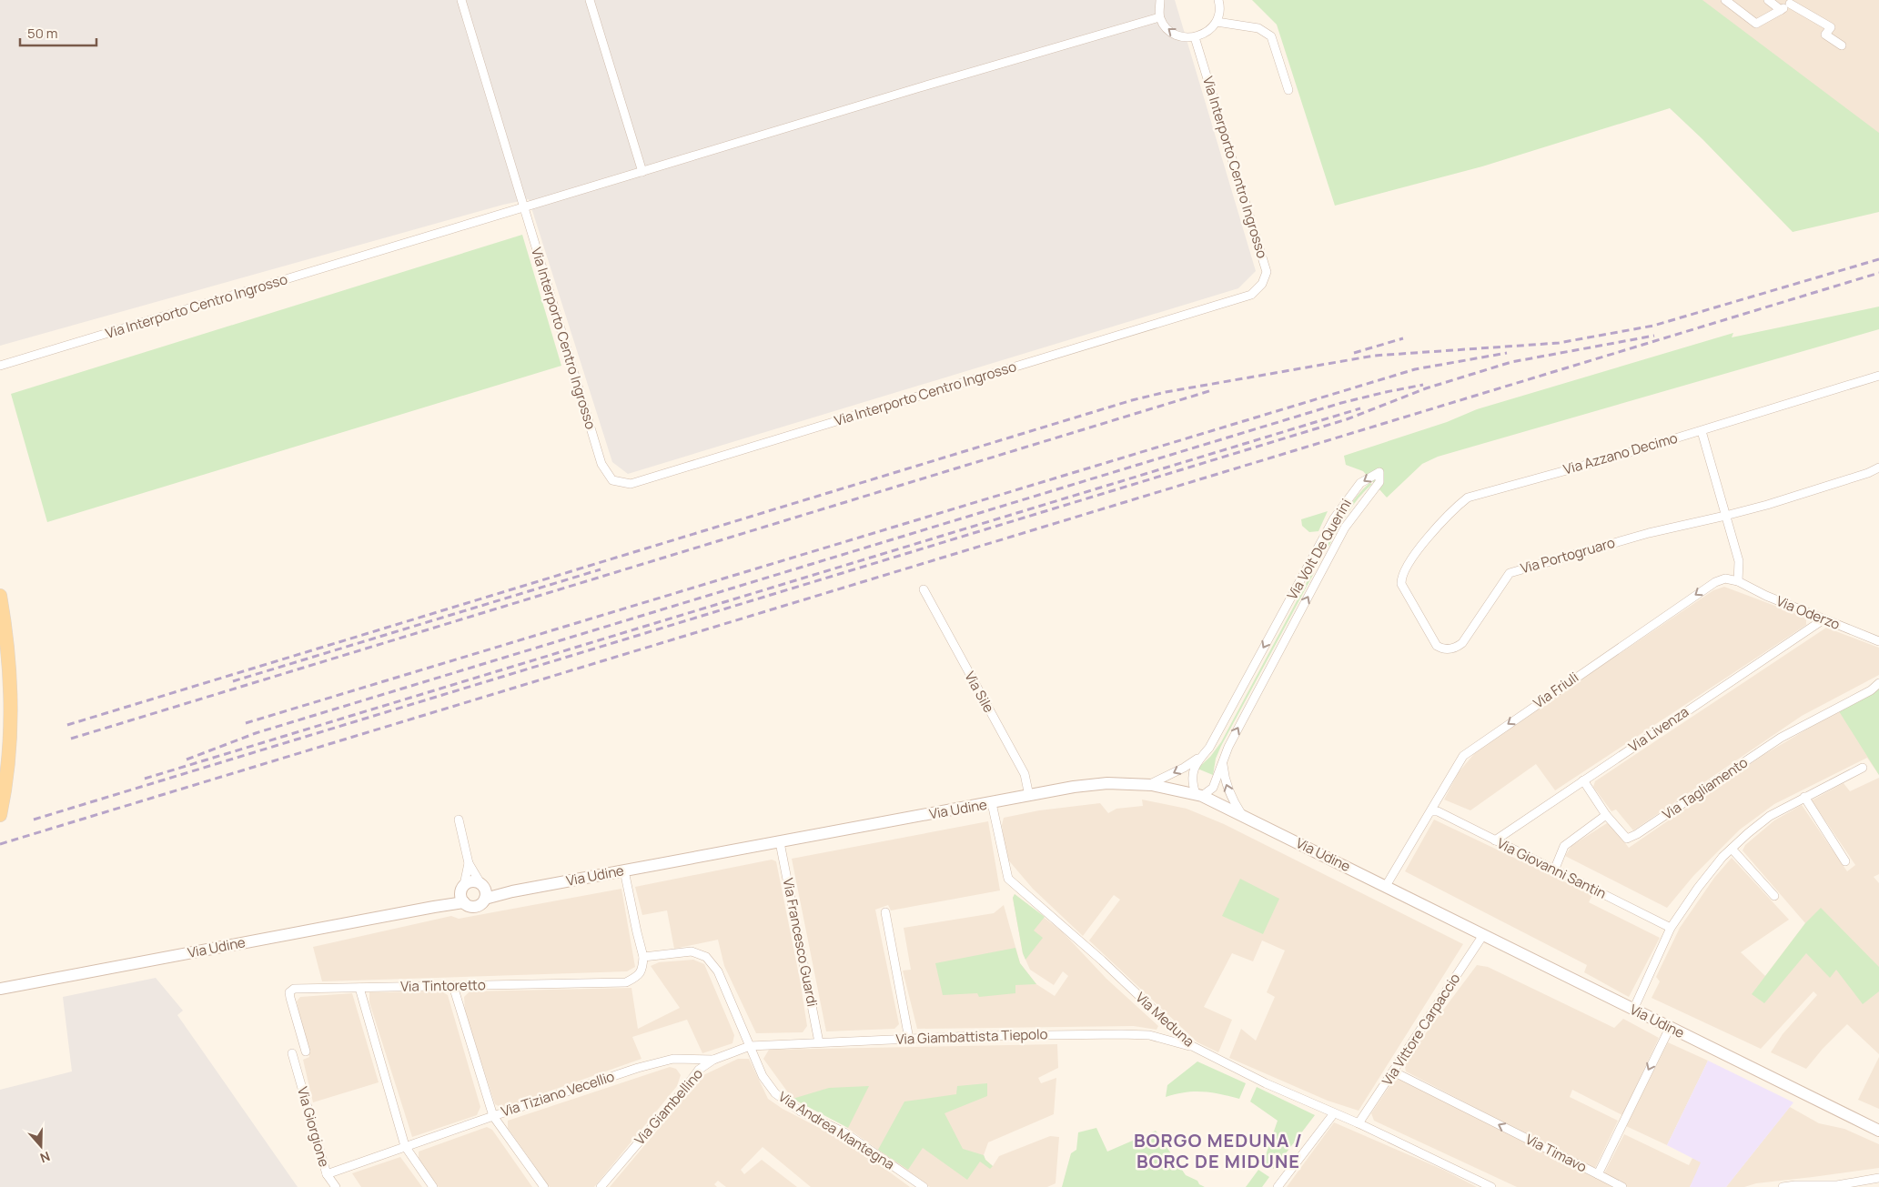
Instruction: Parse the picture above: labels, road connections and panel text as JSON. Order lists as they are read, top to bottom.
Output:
{
  "streets": {
    "main road": ["Via Udine"],
    "street": [
      "Via Interporto Centro Ingrosso",
      "Via Azzano Decimo",
      "Via Volt De Querini",
      "Via Portogruaro",
      "Via Oderzo",
      "Via Friuli",
      "Via Sile",
      "Via Livenza",
      "Via Tagliamento",
      "Via Giovanni Santin",
      "Via Francesco Guardi",
      "Via Tintoretto",
      "Via Meduna",
      "Via Vittore Carpaccio",
      "Via Giambattista Tiepolo",
      "Via Tiziano Vecellio",
      "Via Giambellino",
      "Via Giorgione",
      "Via Andrea Mantegna",
      "Via Timavo"
    ]
  },
  "crossings": [
    ["Via Azzano Decimo", "Via Portogruaro"],
    ["Via Volt De Querini", "Via Udine"],
    ["Via Oderzo", "Via Friuli"],
    ["Via Oderzo", "Via Livenza"],
    ["Via Friuli", "Via Udine"],
    ["Via Friuli", "Via Giovanni Santin"],
    ["Via Sile", "Via Udine"],
    ["Via Livenza", "Via Giovanni Santin"],
    ["Via Udine", "Via Francesco Guardi"],
    ["Via Udine", "Via Meduna"],
    ["Via Udine", "Via Vittore Carpaccio"],
    ["Via Udine", "Via Timavo"],
    ["Via Francesco Guardi", "Via Giambattista Tiepolo"],
    ["Via Tintoretto", "Via Andrea Mantegna"],
    ["Via Meduna", "Via Vittore Carpaccio"],
    ["Via Meduna", "Via Giambattista Tiepolo"],
    ["Via Vittore Carpaccio", "Via Timavo"],
    ["Via Giambattista Tiepolo", "Via Giambellino"],
    ["Via Giambattista Tiepolo", "Via Andrea Mantegna"],
    ["Via Tiziano Vecellio", "Via Giambellino"],
    ["Via Tiziano Vecellio", "Via Giorgione"],
    ["Via Giambellino", "Via Andrea Mantegna"]
  ],
  "one_way": ["Via Friuli"],
  "districts": ["BORGO MEDUNA / BORC DE MIDUNE"],
  "scale_bar": "50 m",
  "north": "bottom"
}
